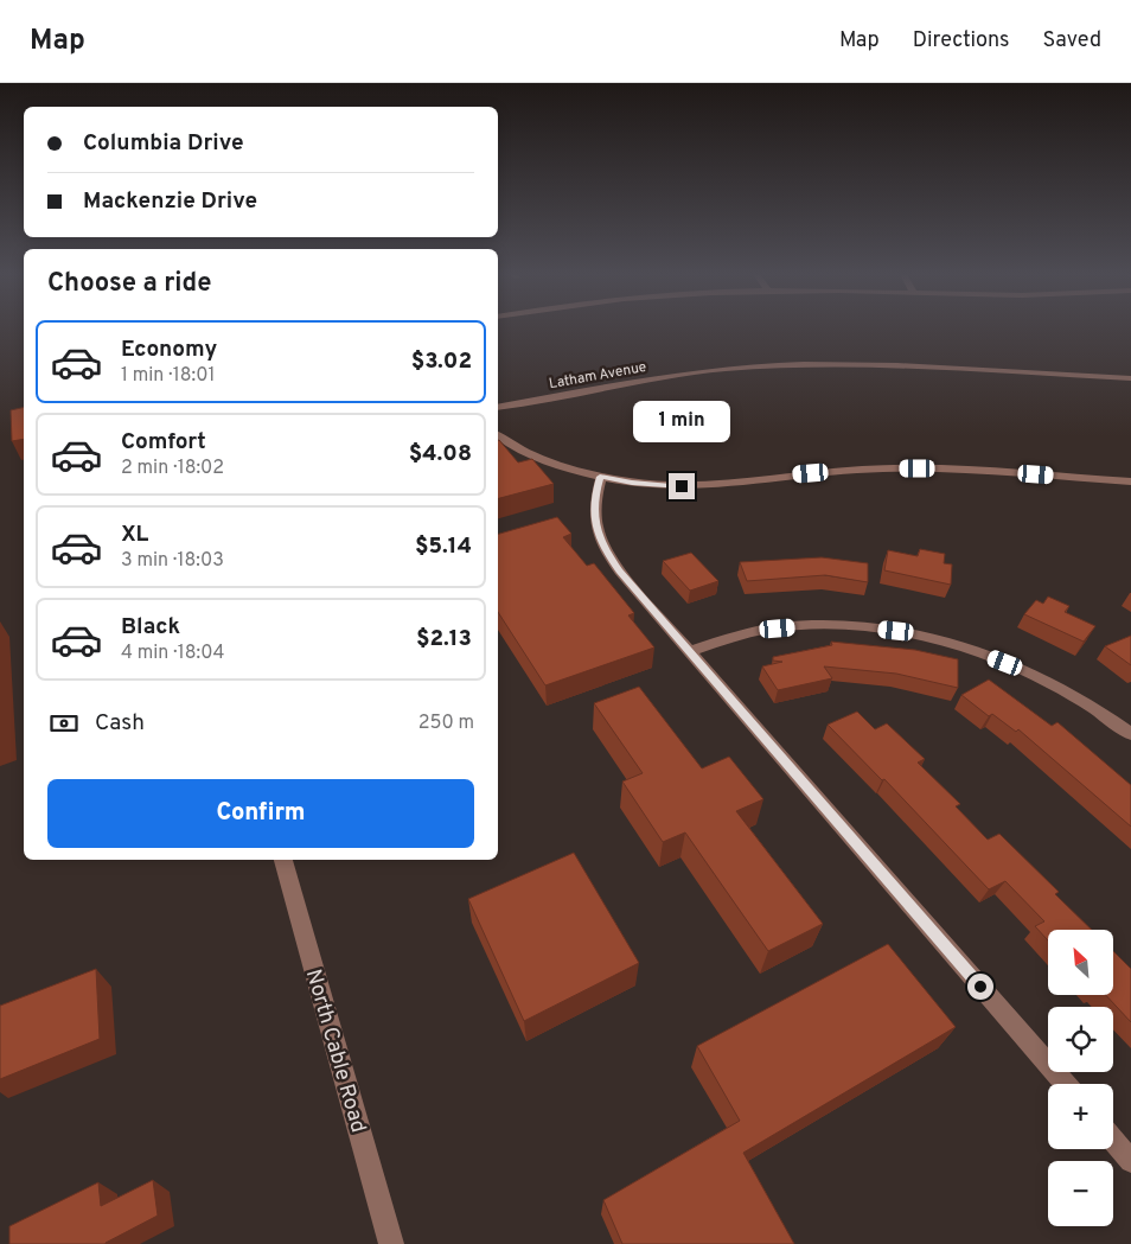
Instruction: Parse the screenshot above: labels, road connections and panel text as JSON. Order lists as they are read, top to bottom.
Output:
{
  "streets": {
    "street": ["Latham Avenue", "North Cable Road"]
  },
  "north": "top left",
  "page": {
    "header": "Map",
    "nav": ["Map", "Directions", "Saved"],
    "banner": ["Columbia Drive", "Mackenzie Drive"],
    "heading": "Choose a ride",
    "list": [
      {
        "name": "Economy",
        "note": "1 min · 18:01",
        "value": "$3.02"
      },
      {
        "name": "Comfort",
        "note": "2 min · 18:02",
        "value": "$4.08"
      },
      {
        "name": "XL",
        "note": "3 min · 18:03",
        "value": "$5.14"
      },
      {
        "name": "Black",
        "note": "4 min · 18:04",
        "value": "$2.13"
      }
    ],
    "bubble": "1 min",
    "pay": ["Cash", "250 m"],
    "buttons": "Confirm",
    "map_buttons": ["+", "−"]
  }
}
